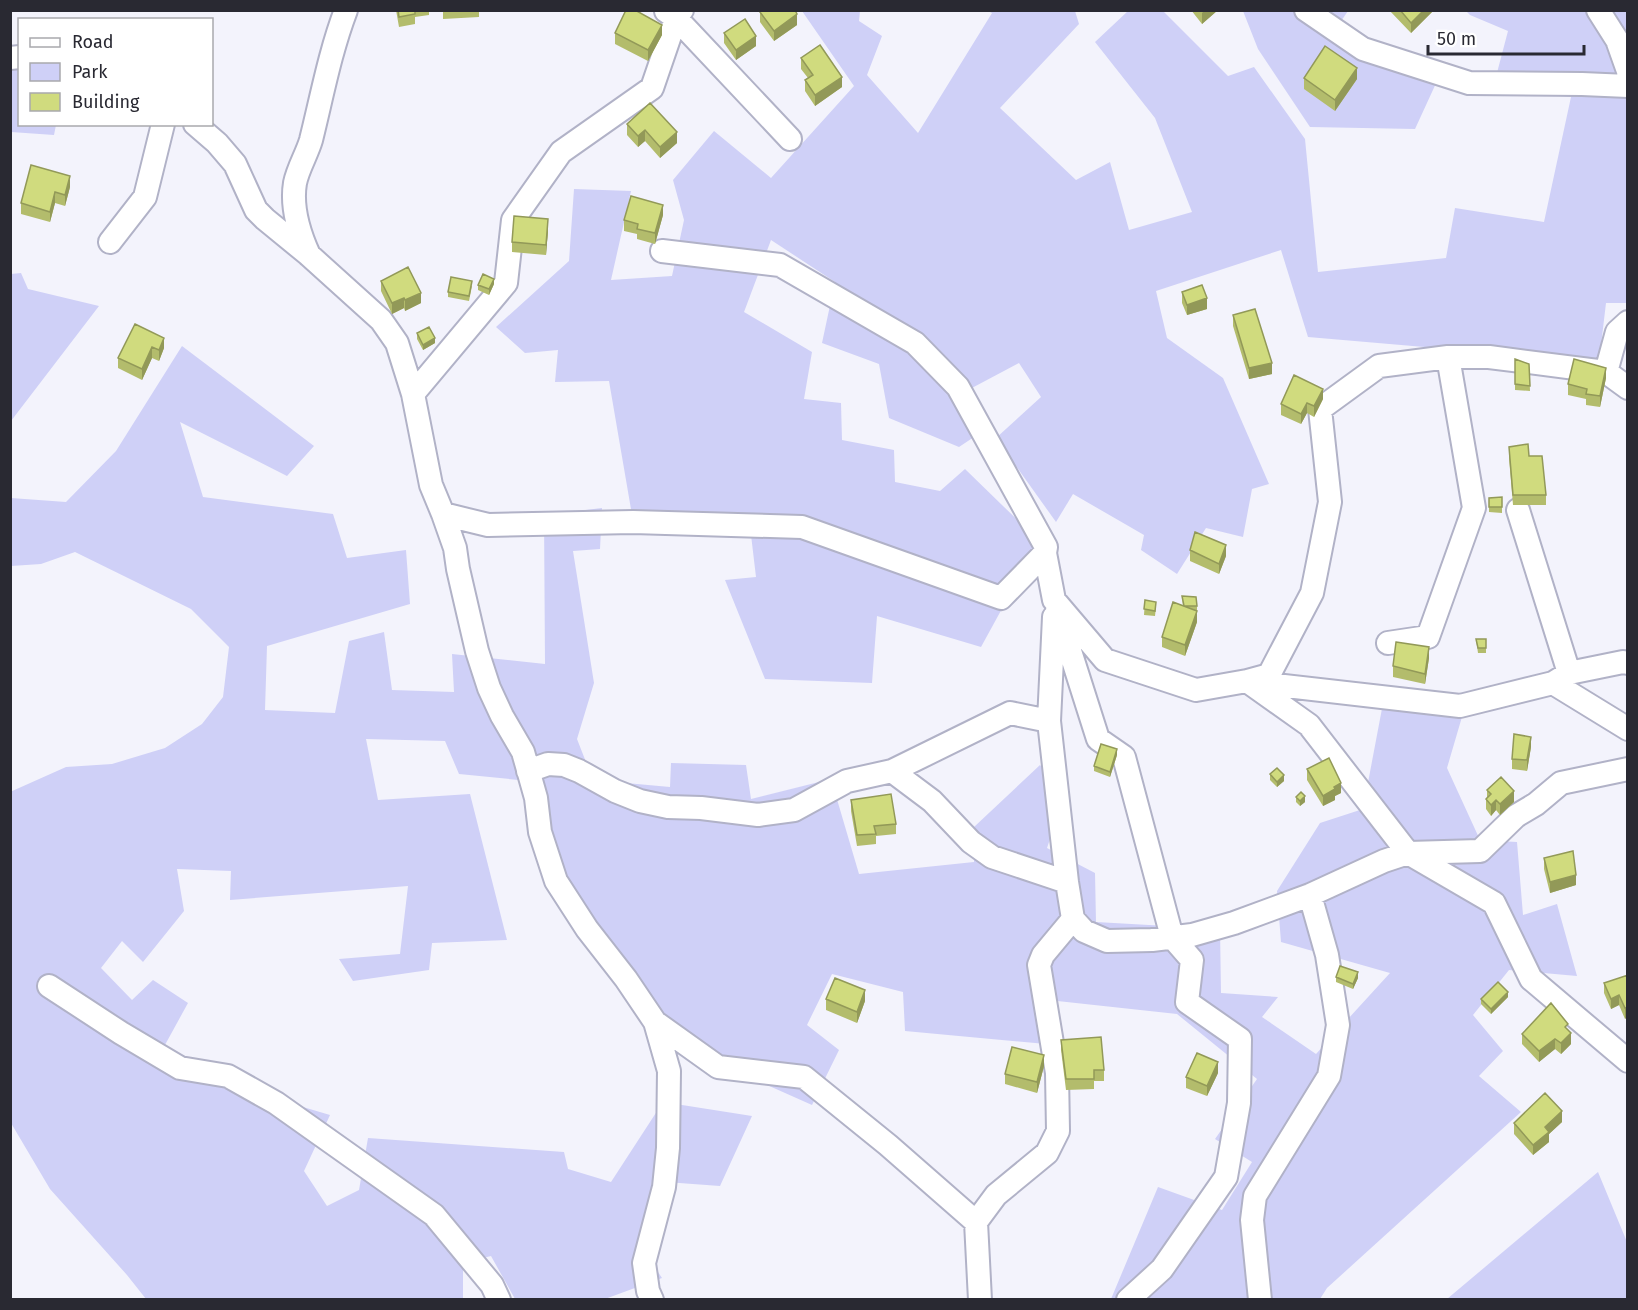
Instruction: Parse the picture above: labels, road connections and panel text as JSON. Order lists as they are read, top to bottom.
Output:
{
  "legend": ["Road", "Park", "Building"],
  "scale_bar": "50 m"
}
